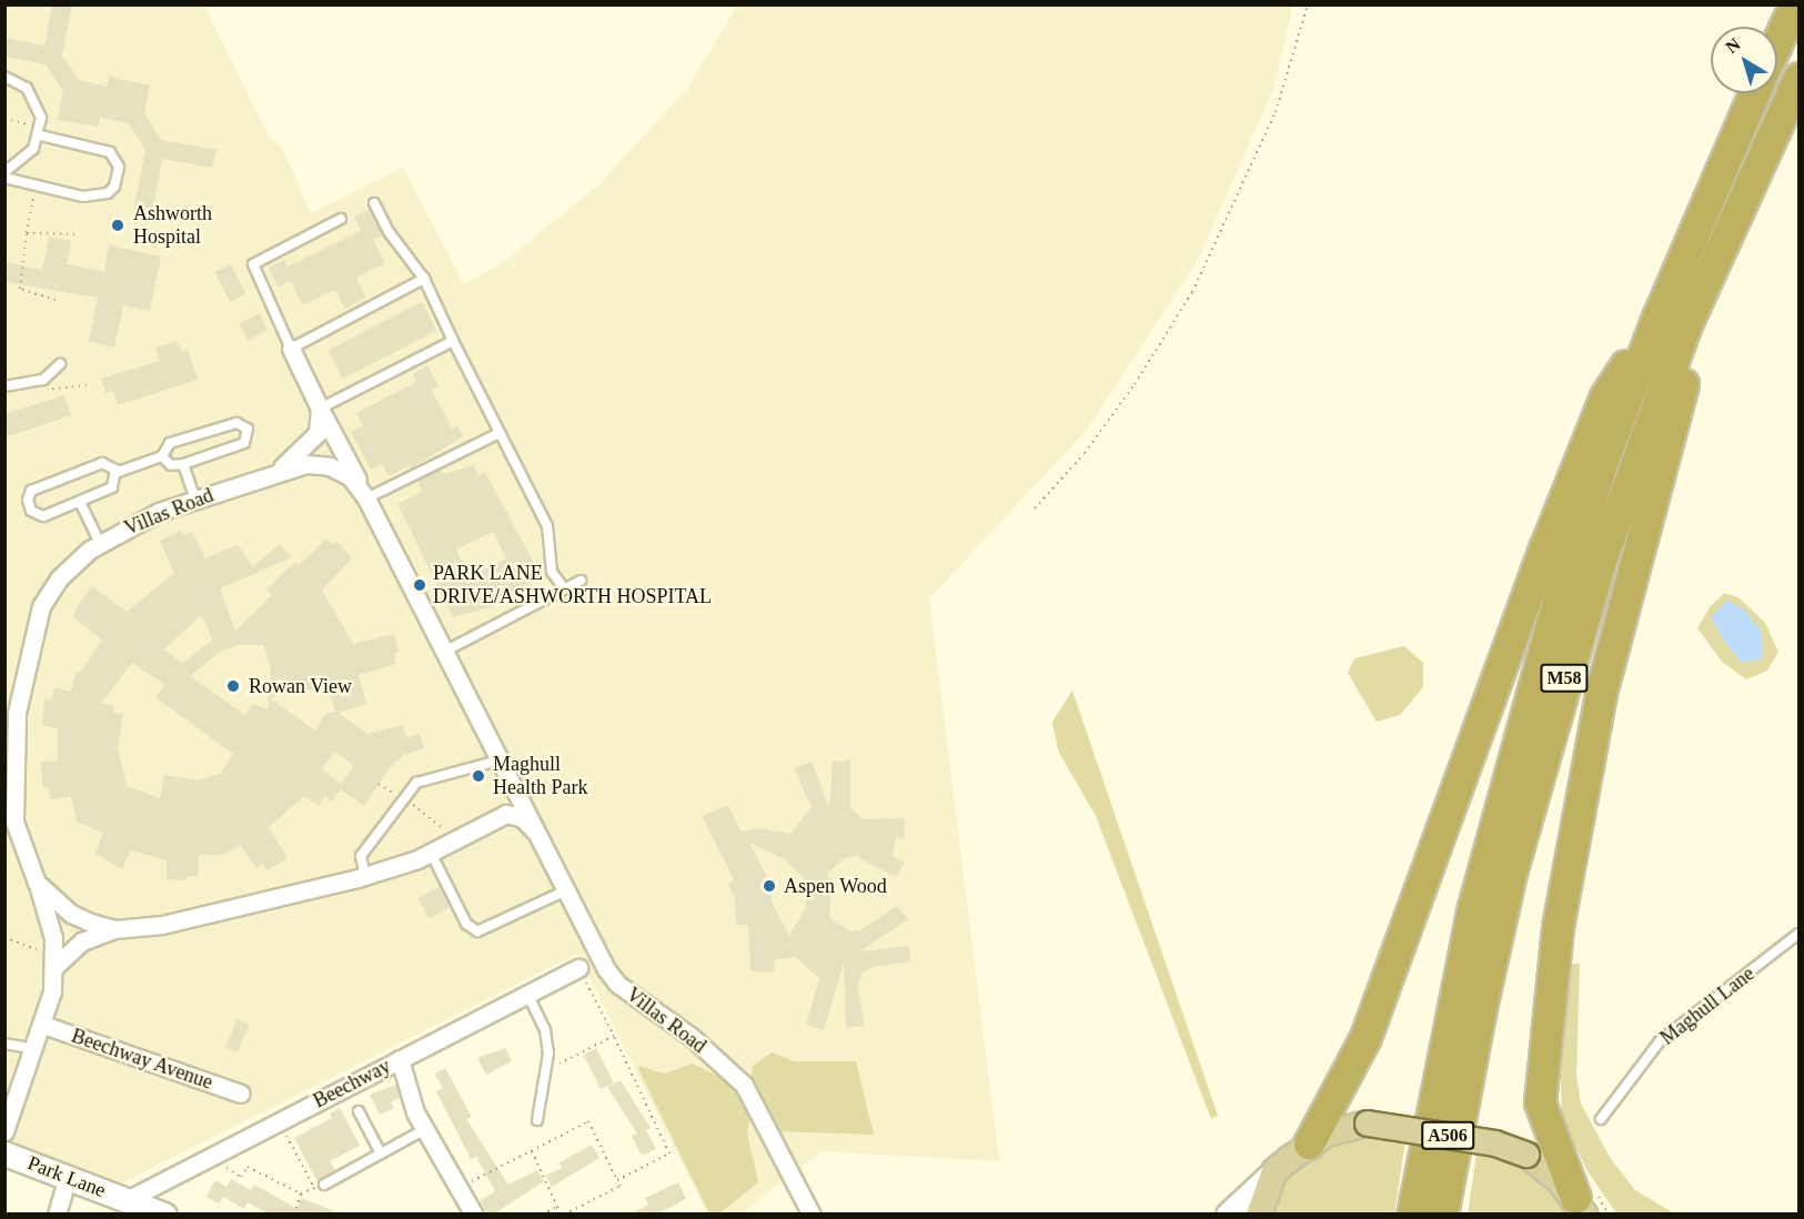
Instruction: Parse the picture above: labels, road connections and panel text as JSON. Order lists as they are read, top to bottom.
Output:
{
  "streets": {
    "highway": ["M58"],
    "main road": ["A506"],
    "street": [
      "Villas Road",
      "Beechway Avenue",
      "Beechway",
      "Park Lane"
    ],
    "lane": ["Maghull Lane"]
  },
  "crossings": [
    ["Beechway", "Park Lane"]
  ],
  "places": [
    "Ashworth Hospital",
    "PARK LANE DRIVE/ASHWORTH HOSPITAL",
    "Rowan View",
    "Maghull Health Park",
    "Aspen Wood"
  ],
  "north": "top left"
}
